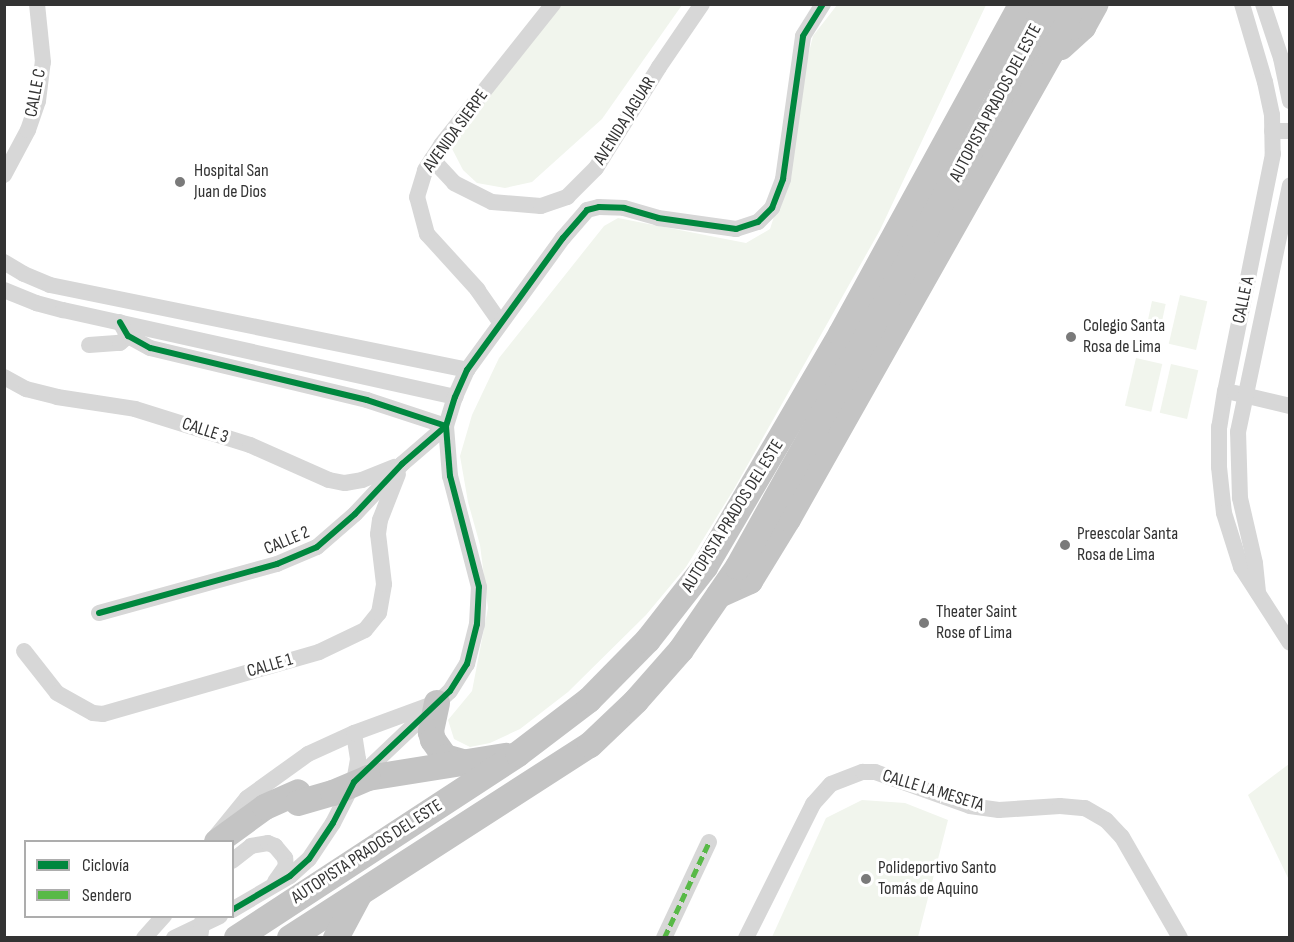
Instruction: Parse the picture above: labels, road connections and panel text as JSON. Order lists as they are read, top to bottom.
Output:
{
  "streets": {
    "highway": ["AUTOPISTA PRADOS DEL ESTE"],
    "street": [
      "CALLE C",
      "AVENIDA JAGUAR",
      "AVENIDA SIERPE",
      "CALLE A",
      "CALLE 3",
      "CALLE 2",
      "CALLE 1",
      "CALLE LA MESETA"
    ]
  },
  "crossings": [
    ["AVENIDA JAGUAR", "AVENIDA SIERPE"],
    ["CALLE 3", "CALLE 2"],
    ["CALLE 3", "CALLE 1"],
    ["CALLE 2", "CALLE 1"]
  ],
  "places": [
    "Hospital San Juan de Dios",
    "Colegio Santa Rosa de Lima",
    "Preescolar Santa Rosa de Lima",
    "Theater Saint Rose of Lima",
    "Polideportivo Santo Tomás de Aquino"
  ],
  "legend": ["Ciclovía", "Sendero"]
}
